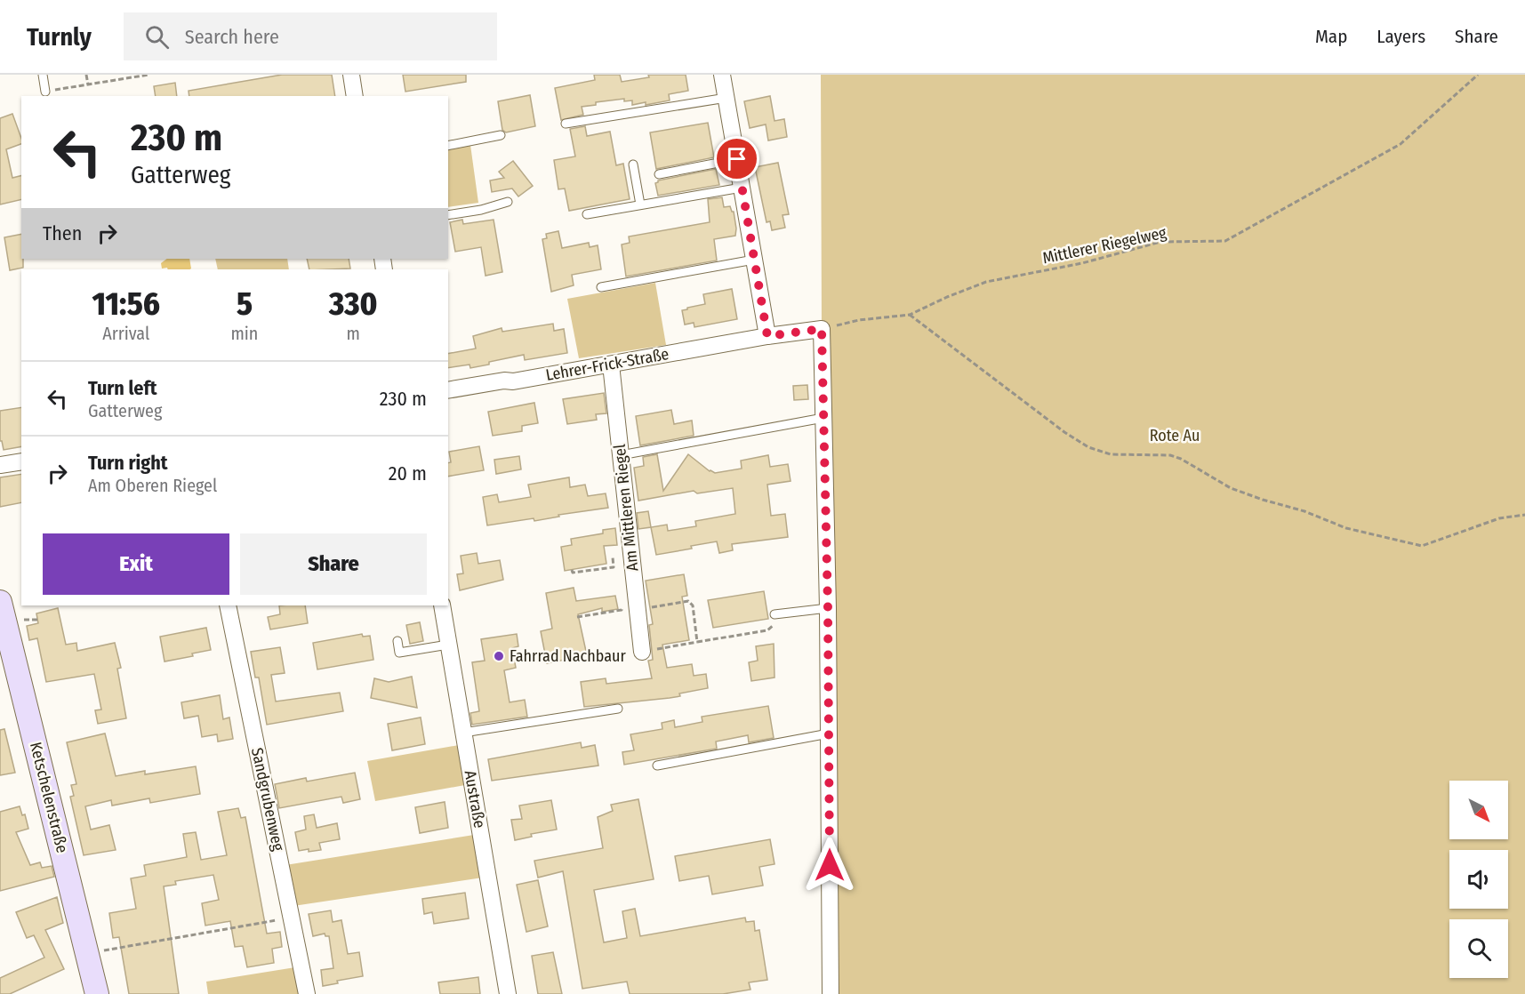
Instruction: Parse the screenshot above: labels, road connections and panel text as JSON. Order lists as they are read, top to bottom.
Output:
{
  "streets": {
    "main road": ["Ketschelenstraße"],
    "street": [
      "Lehrer-Frick-Straße",
      "Am Mittleren Riegel",
      "Sandgrubenweg",
      "Austraße"
    ],
    "path": ["Mittlerer Riegelweg"]
  },
  "crossings": [
    ["Mittlerer Riegelweg", "Lehrer-Frick-Straße"],
    ["Lehrer-Frick-Straße", "Am Mittleren Riegel"]
  ],
  "parks": ["Rote Au"],
  "places": ["Fahrrad Nachbaur"],
  "north": "bottom right",
  "page": {
    "header": "Turnly",
    "search": "Search here",
    "nav": ["Map", "Layers", "Share"],
    "turn": ["230 m", "Gatterweg"],
    "then": "Then",
    "eta": [
      "11:56",
      "Arrival",
      "5",
      "min",
      "330",
      "m"
    ],
    "list": [
      {
        "name": "Turn left",
        "note": "Gatterweg",
        "value": "230 m"
      },
      {
        "name": "Turn right",
        "note": "Am Oberen Riegel",
        "value": "20 m"
      }
    ],
    "buttons": ["Exit", "Share"]
  }
}
